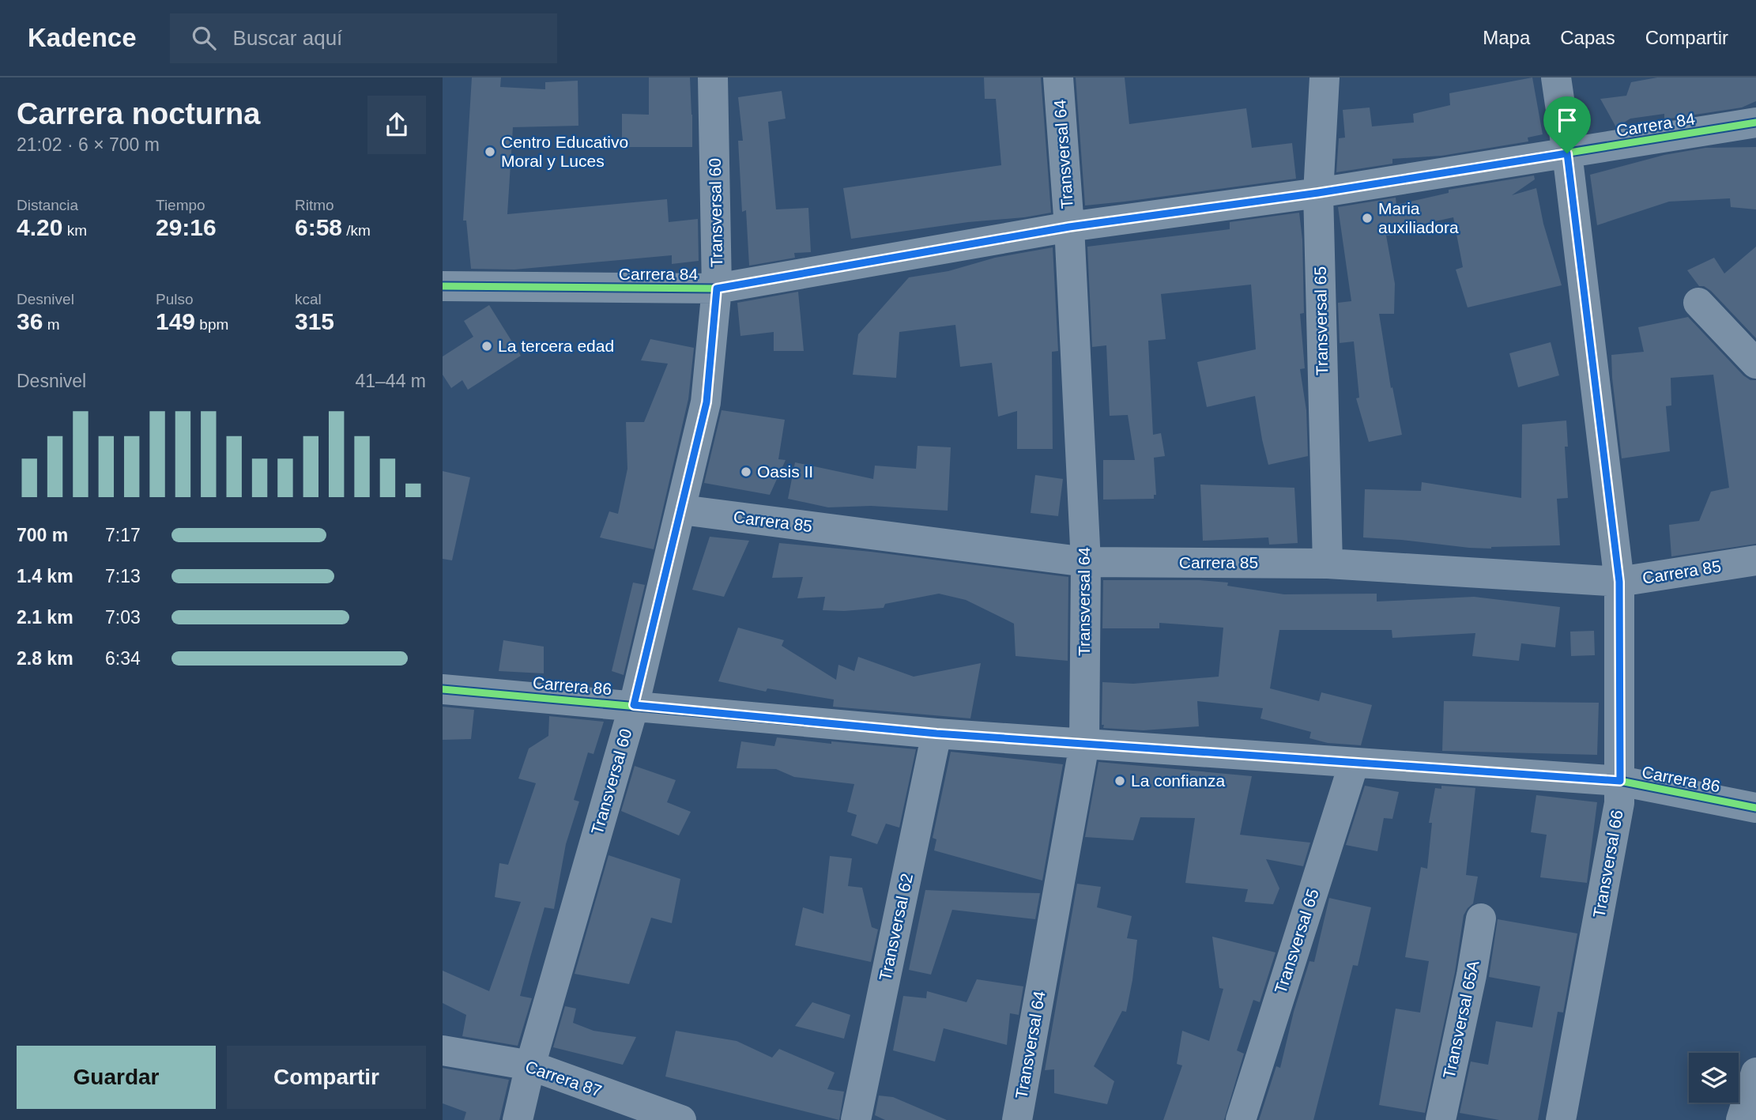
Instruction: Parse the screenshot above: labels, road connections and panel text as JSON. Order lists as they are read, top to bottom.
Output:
{
  "streets": {
    "street": [
      "Carrera 84",
      "Transversal 64",
      "Transversal 60",
      "Transversal 65",
      "Carrera 85",
      "Carrera 86",
      "Transversal 66",
      "Transversal 62",
      "Transversal 65A",
      "Carrera 87"
    ]
  },
  "crossings": [
    ["Carrera 84", "Transversal 64"],
    ["Carrera 84", "Transversal 60"],
    ["Carrera 84", "Transversal 65"],
    ["Carrera 84", "Transversal 66"],
    ["Transversal 64", "Carrera 85"],
    ["Transversal 64", "Carrera 86"],
    ["Transversal 60", "Carrera 85"],
    ["Transversal 60", "Carrera 86"],
    ["Transversal 60", "Carrera 87"],
    ["Transversal 65", "Carrera 85"],
    ["Transversal 65", "Carrera 86"],
    ["Carrera 85", "Transversal 66"],
    ["Carrera 86", "Transversal 66"],
    ["Carrera 86", "Transversal 62"]
  ],
  "places": [
    "Centro Educativo Moral y Luces",
    "Maria auxiliadora",
    "La tercera edad",
    "Oasis II",
    "La confianza"
  ],
  "page": {
    "header": "Kadence",
    "search": "Buscar aquí",
    "nav": ["Mapa", "Capas", "Compartir"],
    "heading": ["Carrera nocturna", "21:02 · 6 × 700 m"],
    "stats": [
      ["Distancia", "4.20 km"],
      ["Tiempo", "29:16"],
      ["Ritmo", "6:58 /km"],
      ["Desnivel", "36 m"],
      ["Pulso", "149 bpm"],
      ["kcal", "315"]
    ],
    "chart": ["Desnivel", "41–44 m"],
    "list": [
      {
        "name": "700 m",
        "note": "7:17"
      },
      {
        "name": "1.4 km",
        "note": "7:13"
      },
      {
        "name": "2.1 km",
        "note": "7:03"
      },
      {
        "name": "2.8 km",
        "note": "6:34"
      }
    ],
    "buttons": ["Guardar", "Compartir"]
  }
}
